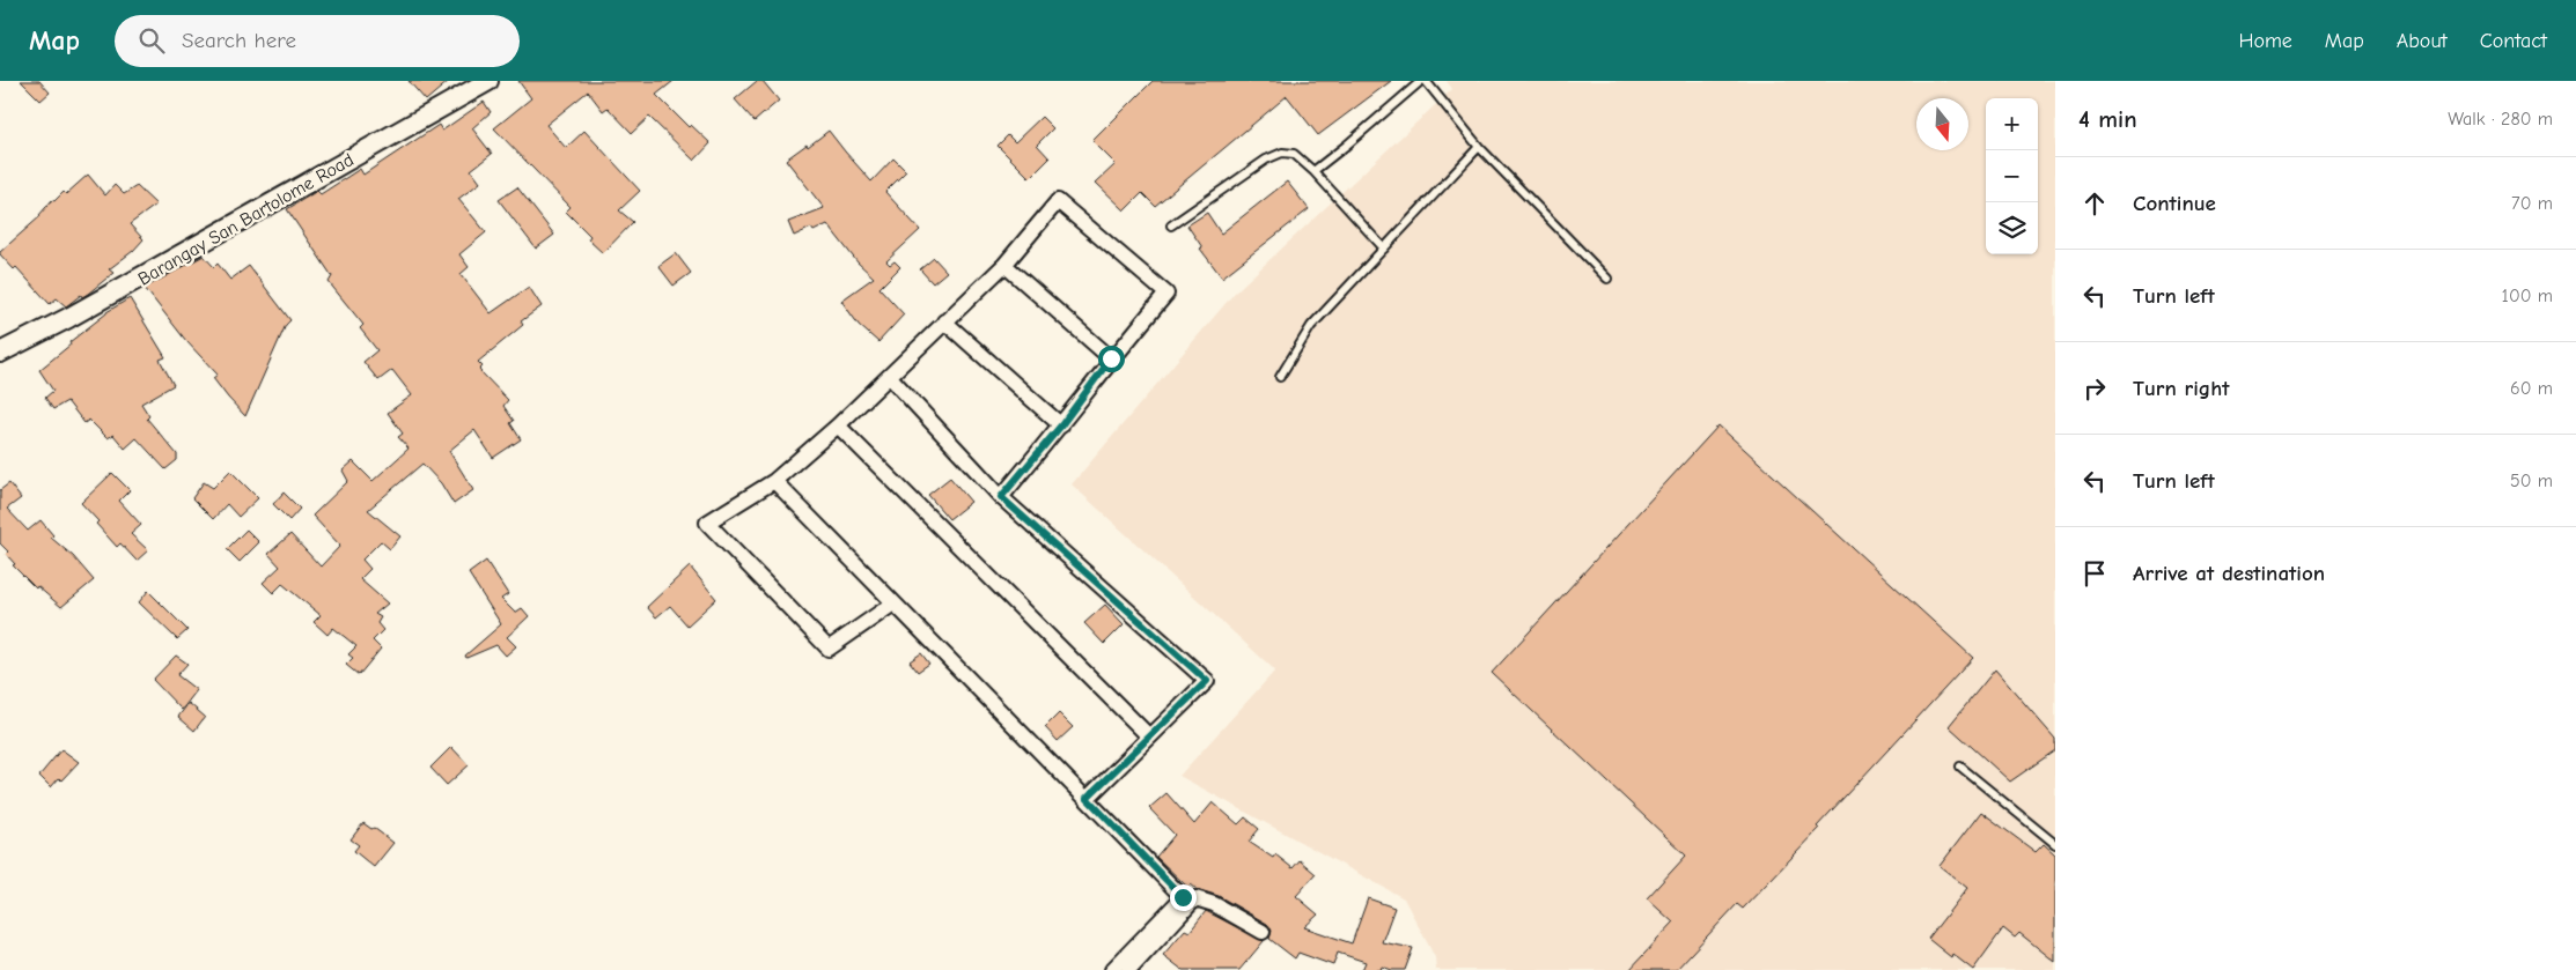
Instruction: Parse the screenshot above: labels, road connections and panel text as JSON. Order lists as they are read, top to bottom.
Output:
{
  "streets": {
    "street": ["Barangay San Bartolome Road"]
  },
  "north": "bottom",
  "page": {
    "header": "Map",
    "search": "Search here",
    "nav": [
      "Home",
      "Map",
      "About",
      "Contact"
    ],
    "heading": ["4 min", "Walk · 280 m"],
    "map_buttons": ["+", "−"],
    "list": [
      ["Continue", "70 m"],
      ["Turn left", "100 m"],
      ["Turn right", "60 m"],
      ["Turn left", "50 m"],
      "Arrive at destination"
    ]
  }
}
